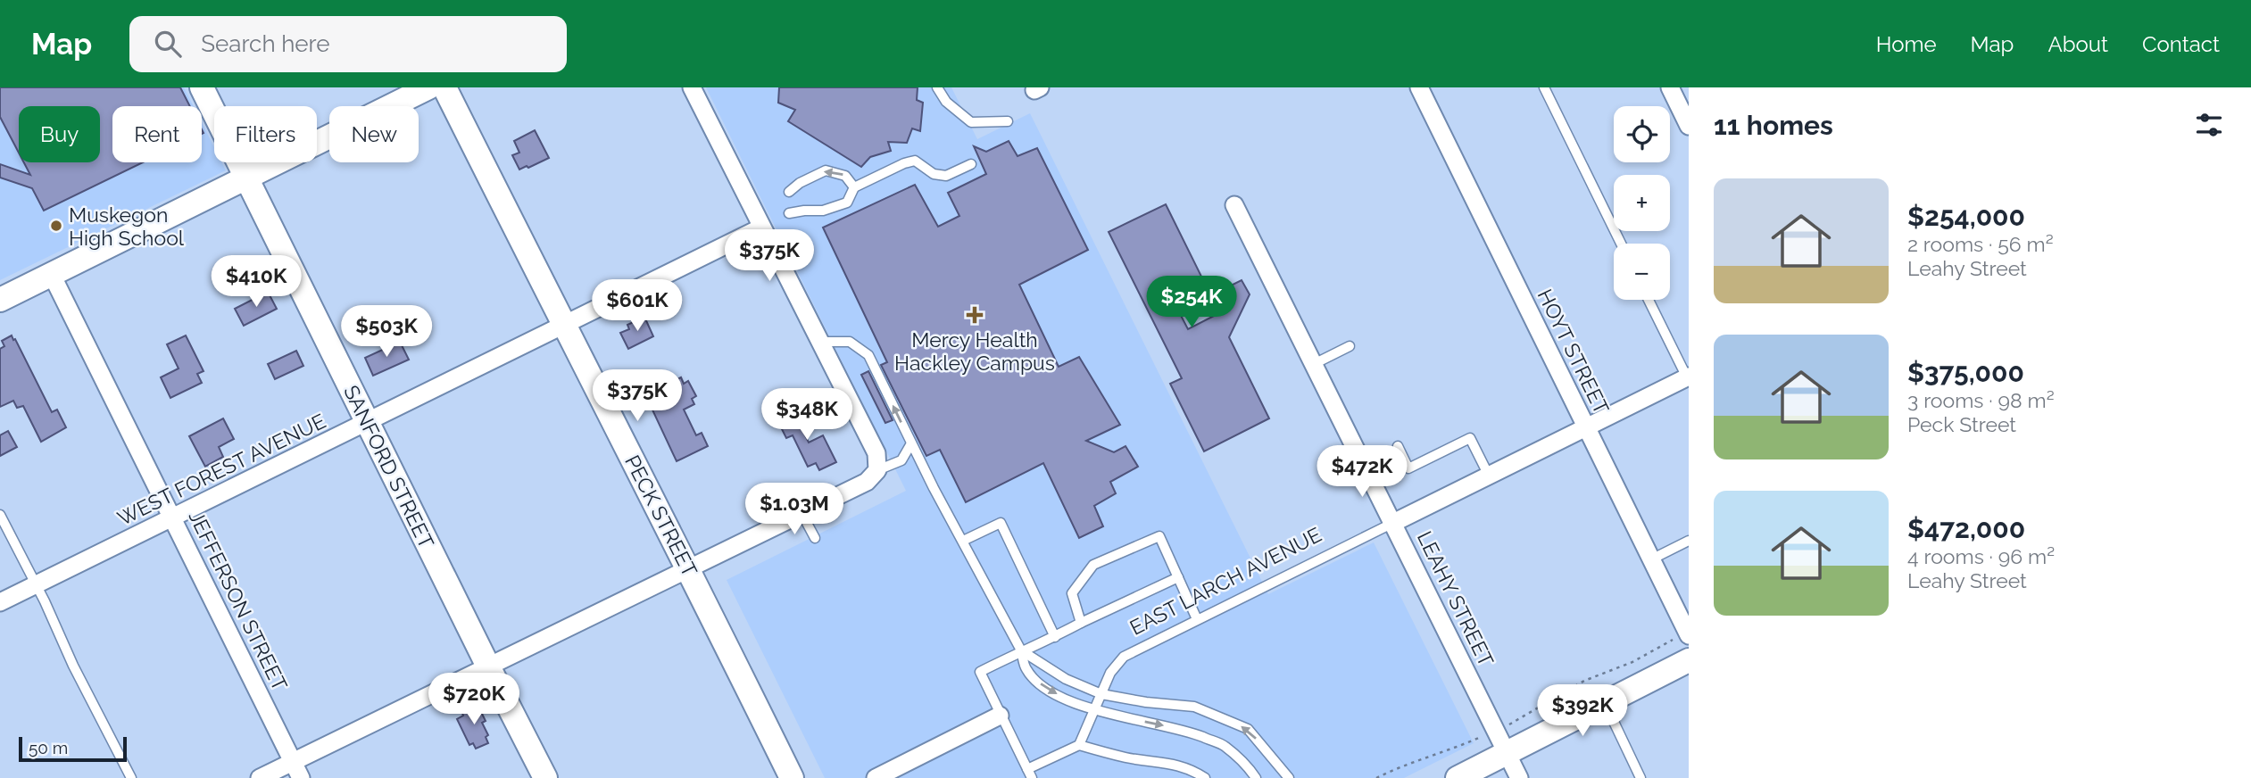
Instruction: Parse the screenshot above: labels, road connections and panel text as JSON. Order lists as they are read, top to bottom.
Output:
{
  "streets": {
    "street": [
      "HOYT STREET",
      "SANFORD STREET",
      "WEST FOREST AVENUE",
      "PECK STREET",
      "EAST LARCH AVENUE",
      "LEAHY STREET",
      "JEFFERSON STREET"
    ]
  },
  "crossings": [
    ["HOYT STREET", "EAST LARCH AVENUE"],
    ["SANFORD STREET", "WEST FOREST AVENUE"],
    ["WEST FOREST AVENUE", "PECK STREET"],
    ["WEST FOREST AVENUE", "JEFFERSON STREET"],
    ["EAST LARCH AVENUE", "LEAHY STREET"]
  ],
  "places": {
    "other": ["Muskegon High School"],
    "health": ["Mercy Health Hackley Campus"]
  },
  "scale_bar": "50 m",
  "page": {
    "header": "Map",
    "search": "Search here",
    "nav": [
      "Home",
      "Map",
      "About",
      "Contact"
    ],
    "heading": "11 homes",
    "map_buttons": ["+", "−"],
    "chip": [
      "Buy",
      "Rent",
      "Filters",
      "New"
    ],
    "list": [
      {
        "name": "$254,000",
        "note": "2 rooms · 56 m² · Leahy Street"
      },
      {
        "name": "$375,000",
        "note": "3 rooms · 98 m² · Peck Street"
      },
      {
        "name": "$472,000",
        "note": "4 rooms · 96 m² · Leahy Street"
      }
    ],
    "price": [
      "$375K",
      "$410K",
      "$254K",
      "$601K",
      "$503K",
      "$375K",
      "$348K",
      "$472K",
      "$1.03M",
      "$720K",
      "$392K"
    ],
    "scale": "50 m"
  }
}
